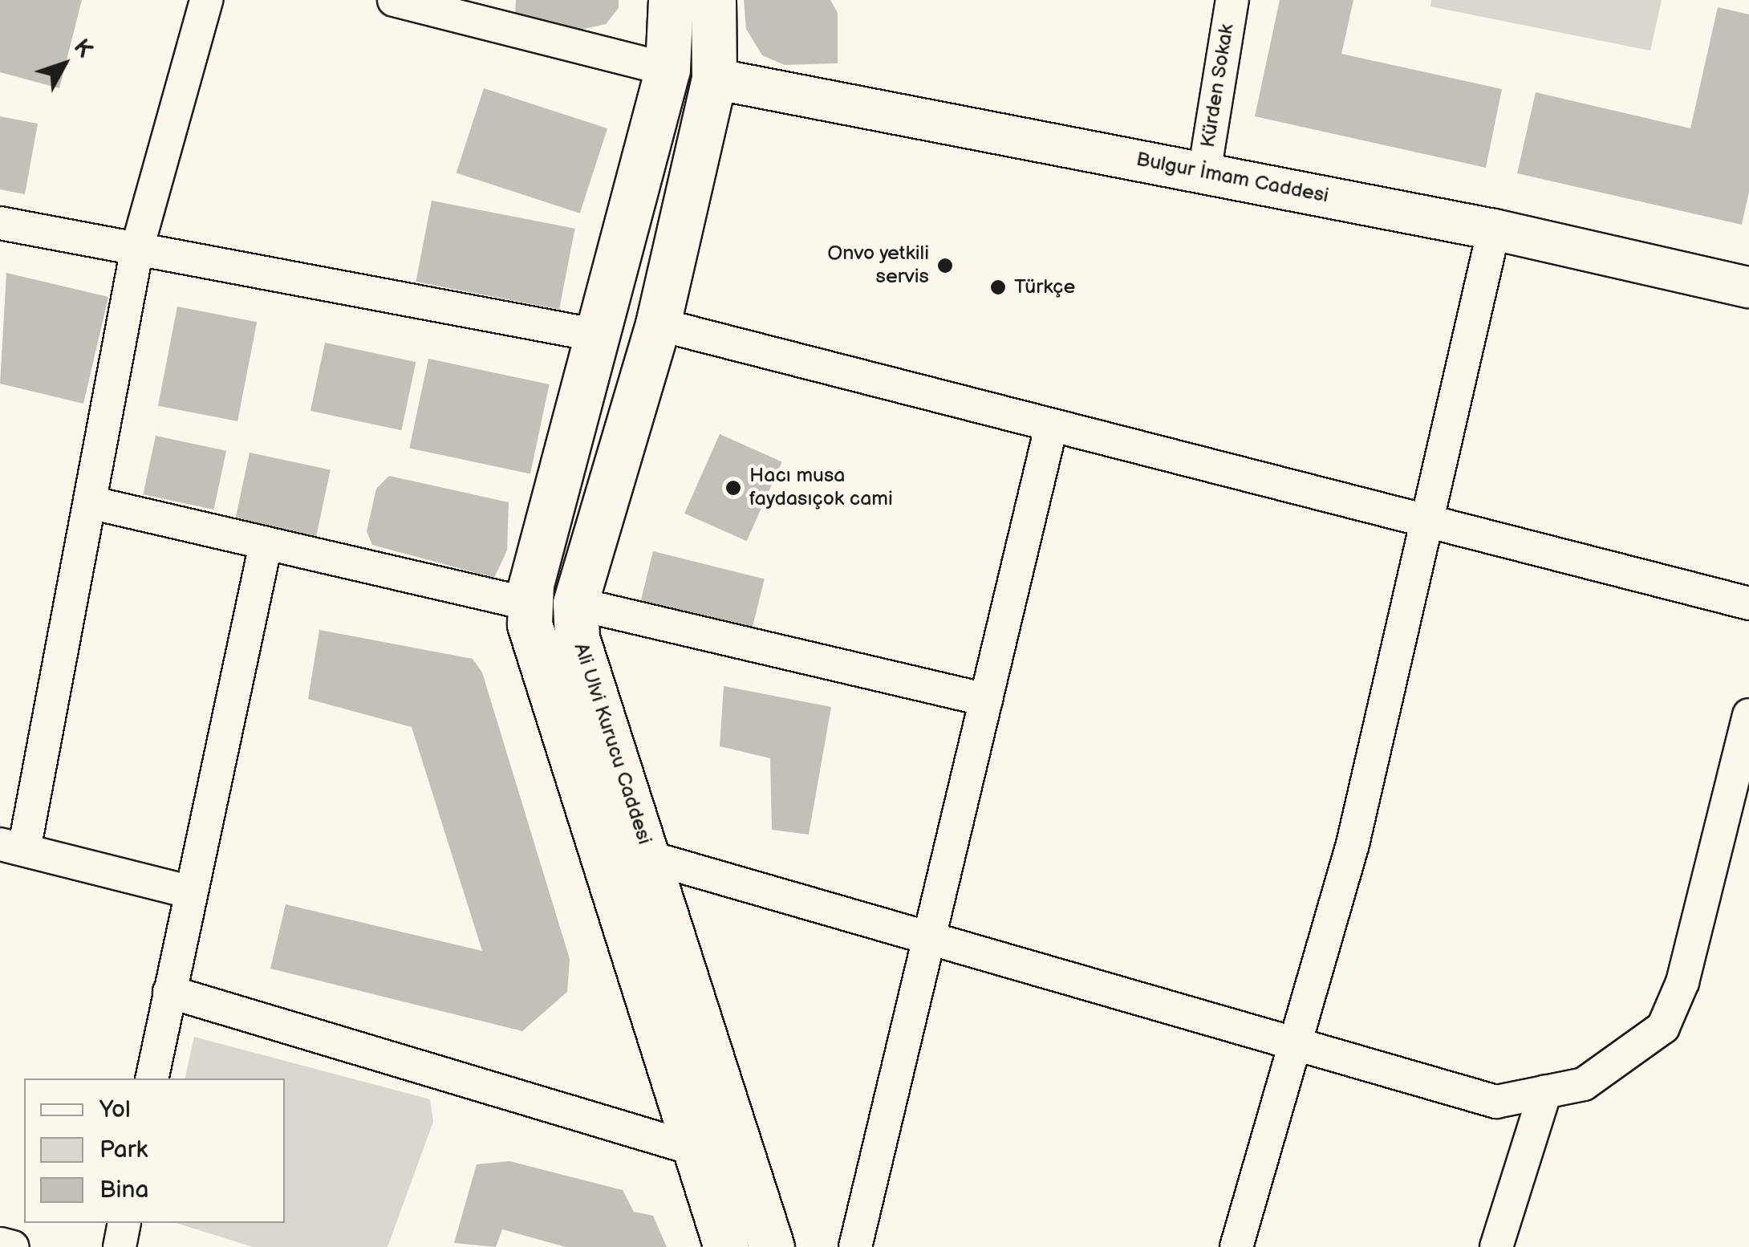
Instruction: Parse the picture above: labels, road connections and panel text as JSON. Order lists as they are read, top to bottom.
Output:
{
  "streets": {
    "main road": ["Ali Ulvi Kurucu Caddesi"],
    "street": ["Kürden Sokak", "Bulgur İmam Caddesi"]
  },
  "crossings": [
    ["Kürden Sokak", "Bulgur İmam Caddesi"],
    ["Bulgur İmam Caddesi", "Ali Ulvi Kurucu Caddesi"]
  ],
  "places": ["Onvo yetkili servis", "Türkçe", "Hacı musa faydasıçok cami"],
  "legend": ["Yol", "Park", "Bina"],
  "north": "top right"
}
